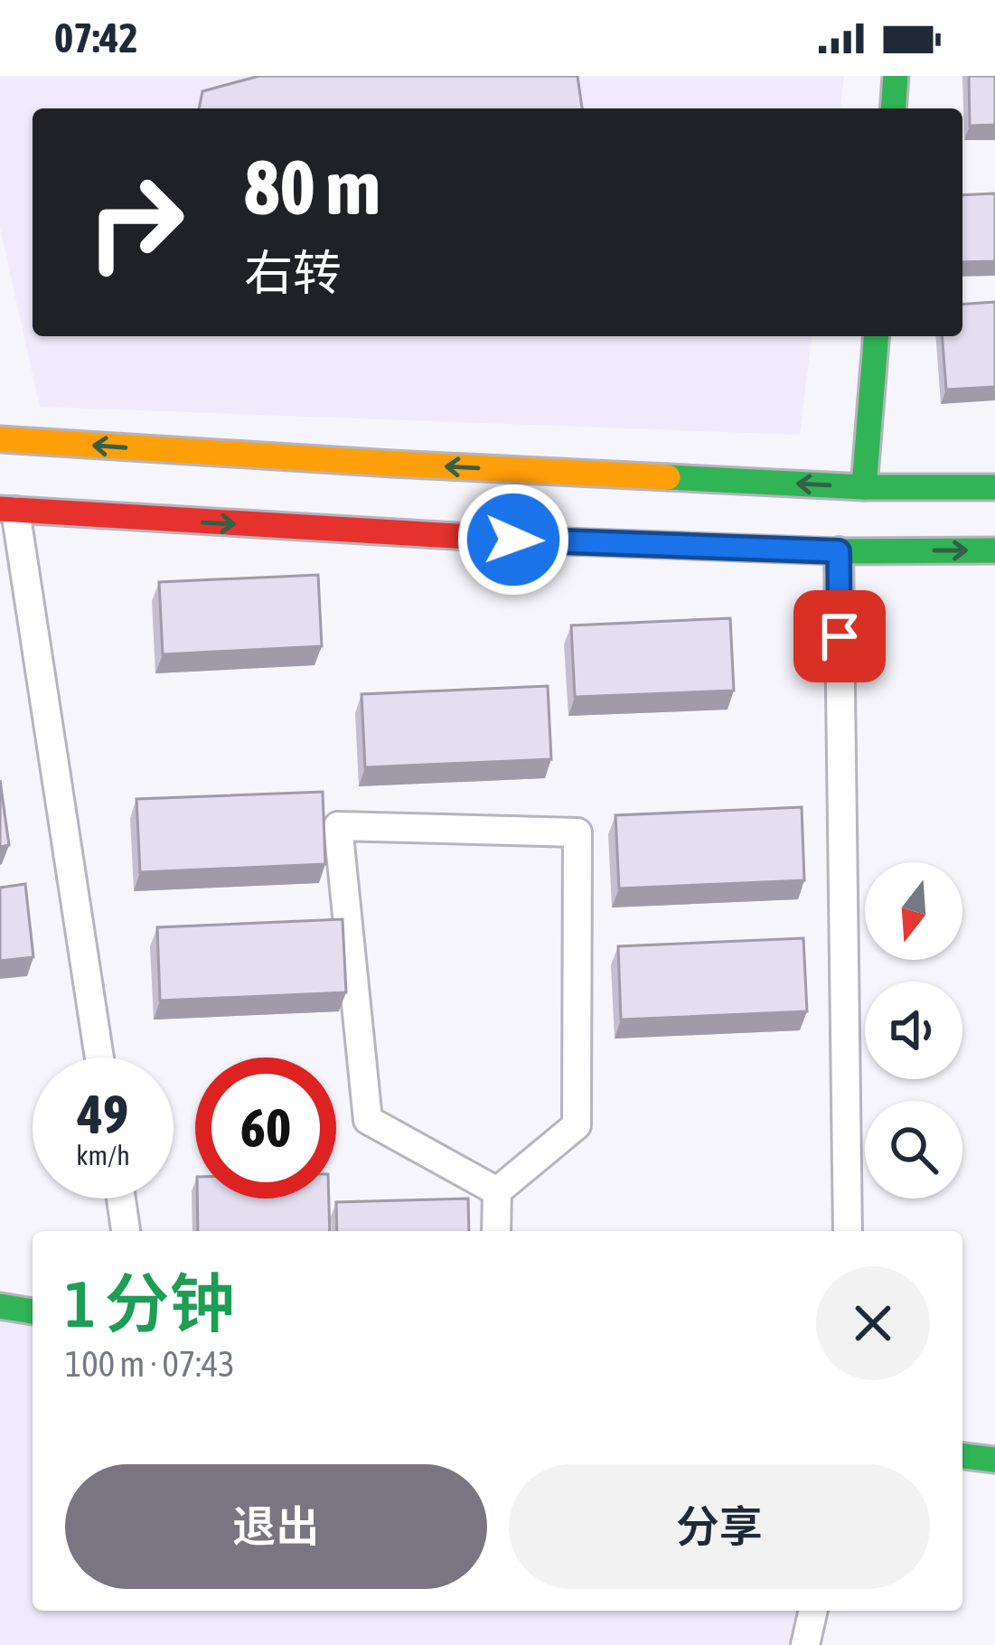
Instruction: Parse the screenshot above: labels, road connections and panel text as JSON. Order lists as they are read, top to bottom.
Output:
{
  "north": "bottom",
  "page": {
    "status": "07:42",
    "turn": ["80 m", "右转"],
    "speed": "49 km/h",
    "limit": "60",
    "heading": ["1 分钟", "100 m · 07:43"],
    "buttons": ["退出", "分享"]
  }
}
